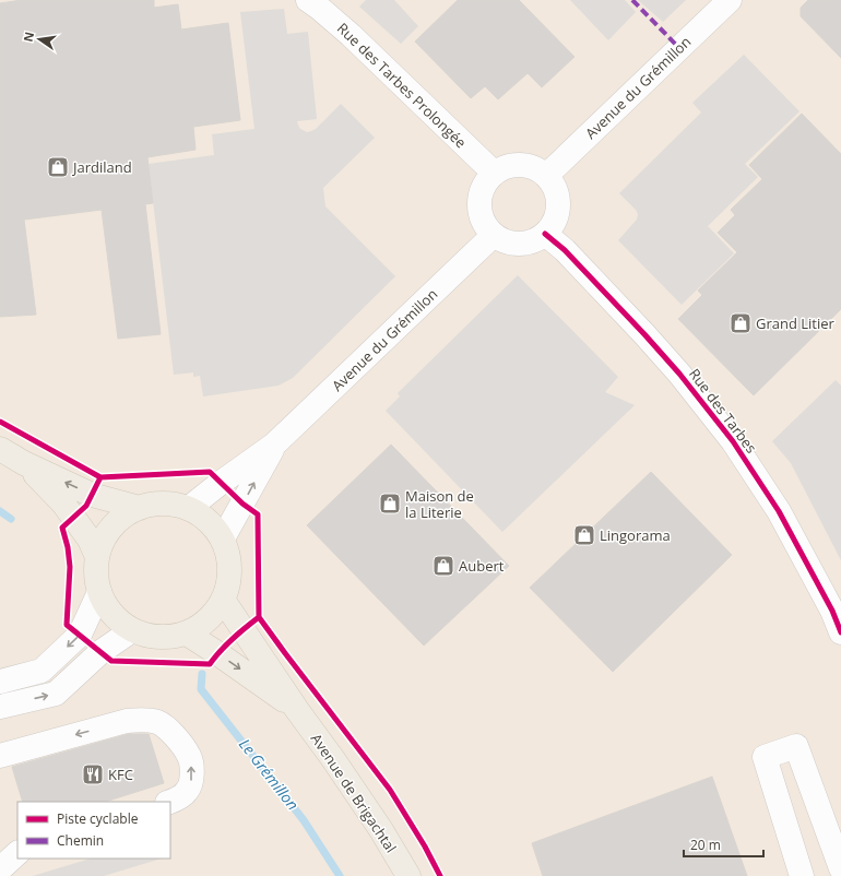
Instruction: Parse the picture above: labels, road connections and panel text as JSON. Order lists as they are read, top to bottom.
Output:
{
  "streets": {
    "main road": ["Avenue de Brigachtal"],
    "street": ["Rue des Tarbes Prolongée", "Avenue du Grémillon", "Rue des Tarbes"]
  },
  "crossings": [
    ["Rue des Tarbes Prolongée", "Avenue du Grémillon"],
    ["Rue des Tarbes Prolongée", "Rue des Tarbes"],
    ["Avenue du Grémillon", "Rue des Tarbes"],
    ["Avenue du Grémillon", "Avenue de Brigachtal"]
  ],
  "water": ["Le Grémillon"],
  "places": {
    "shop": [
      "Jardiland",
      "Grand Litier",
      "Maison de la Literie",
      "Lingorama",
      "Aubert"
    ],
    "restaurant": ["KFC"]
  },
  "legend": ["Piste cyclable", "Chemin"],
  "scale_bar": "20 m",
  "north": "left"
}
